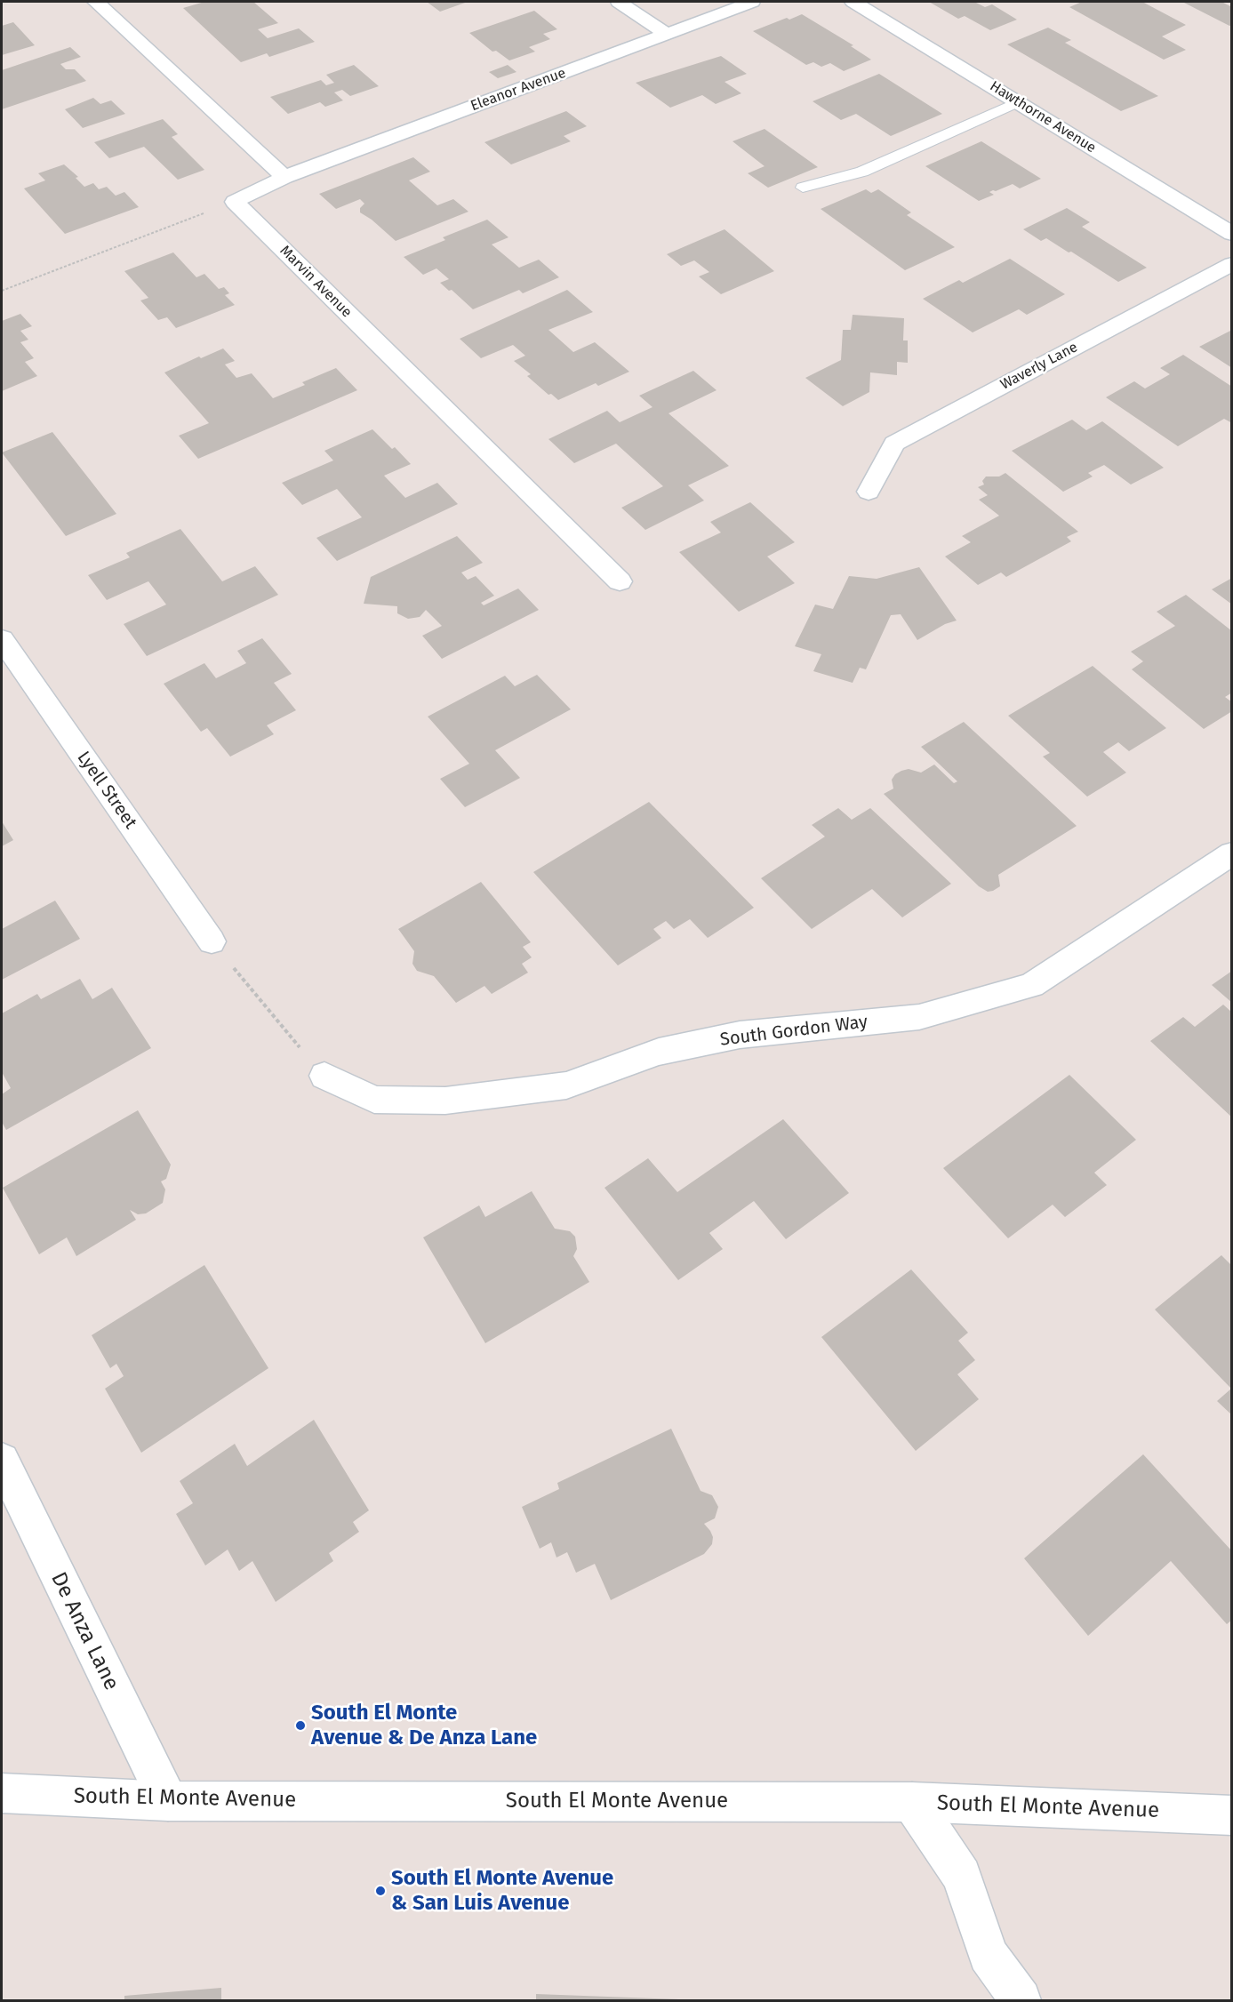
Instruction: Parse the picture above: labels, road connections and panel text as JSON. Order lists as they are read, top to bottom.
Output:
{
  "streets": {
    "street": [
      "Eleanor Avenue",
      "Hawthorne Avenue",
      "Marvin Avenue",
      "Waverly Lane",
      "Lyell Street",
      "South Gordon Way",
      "De Anza Lane",
      "South El Monte Avenue"
    ]
  },
  "crossings": [
    ["De Anza Lane", "South El Monte Avenue"]
  ],
  "places": ["South El Monte Avenue & De Anza Lane", "South El Monte Avenue & San Luis Avenue"]
}
